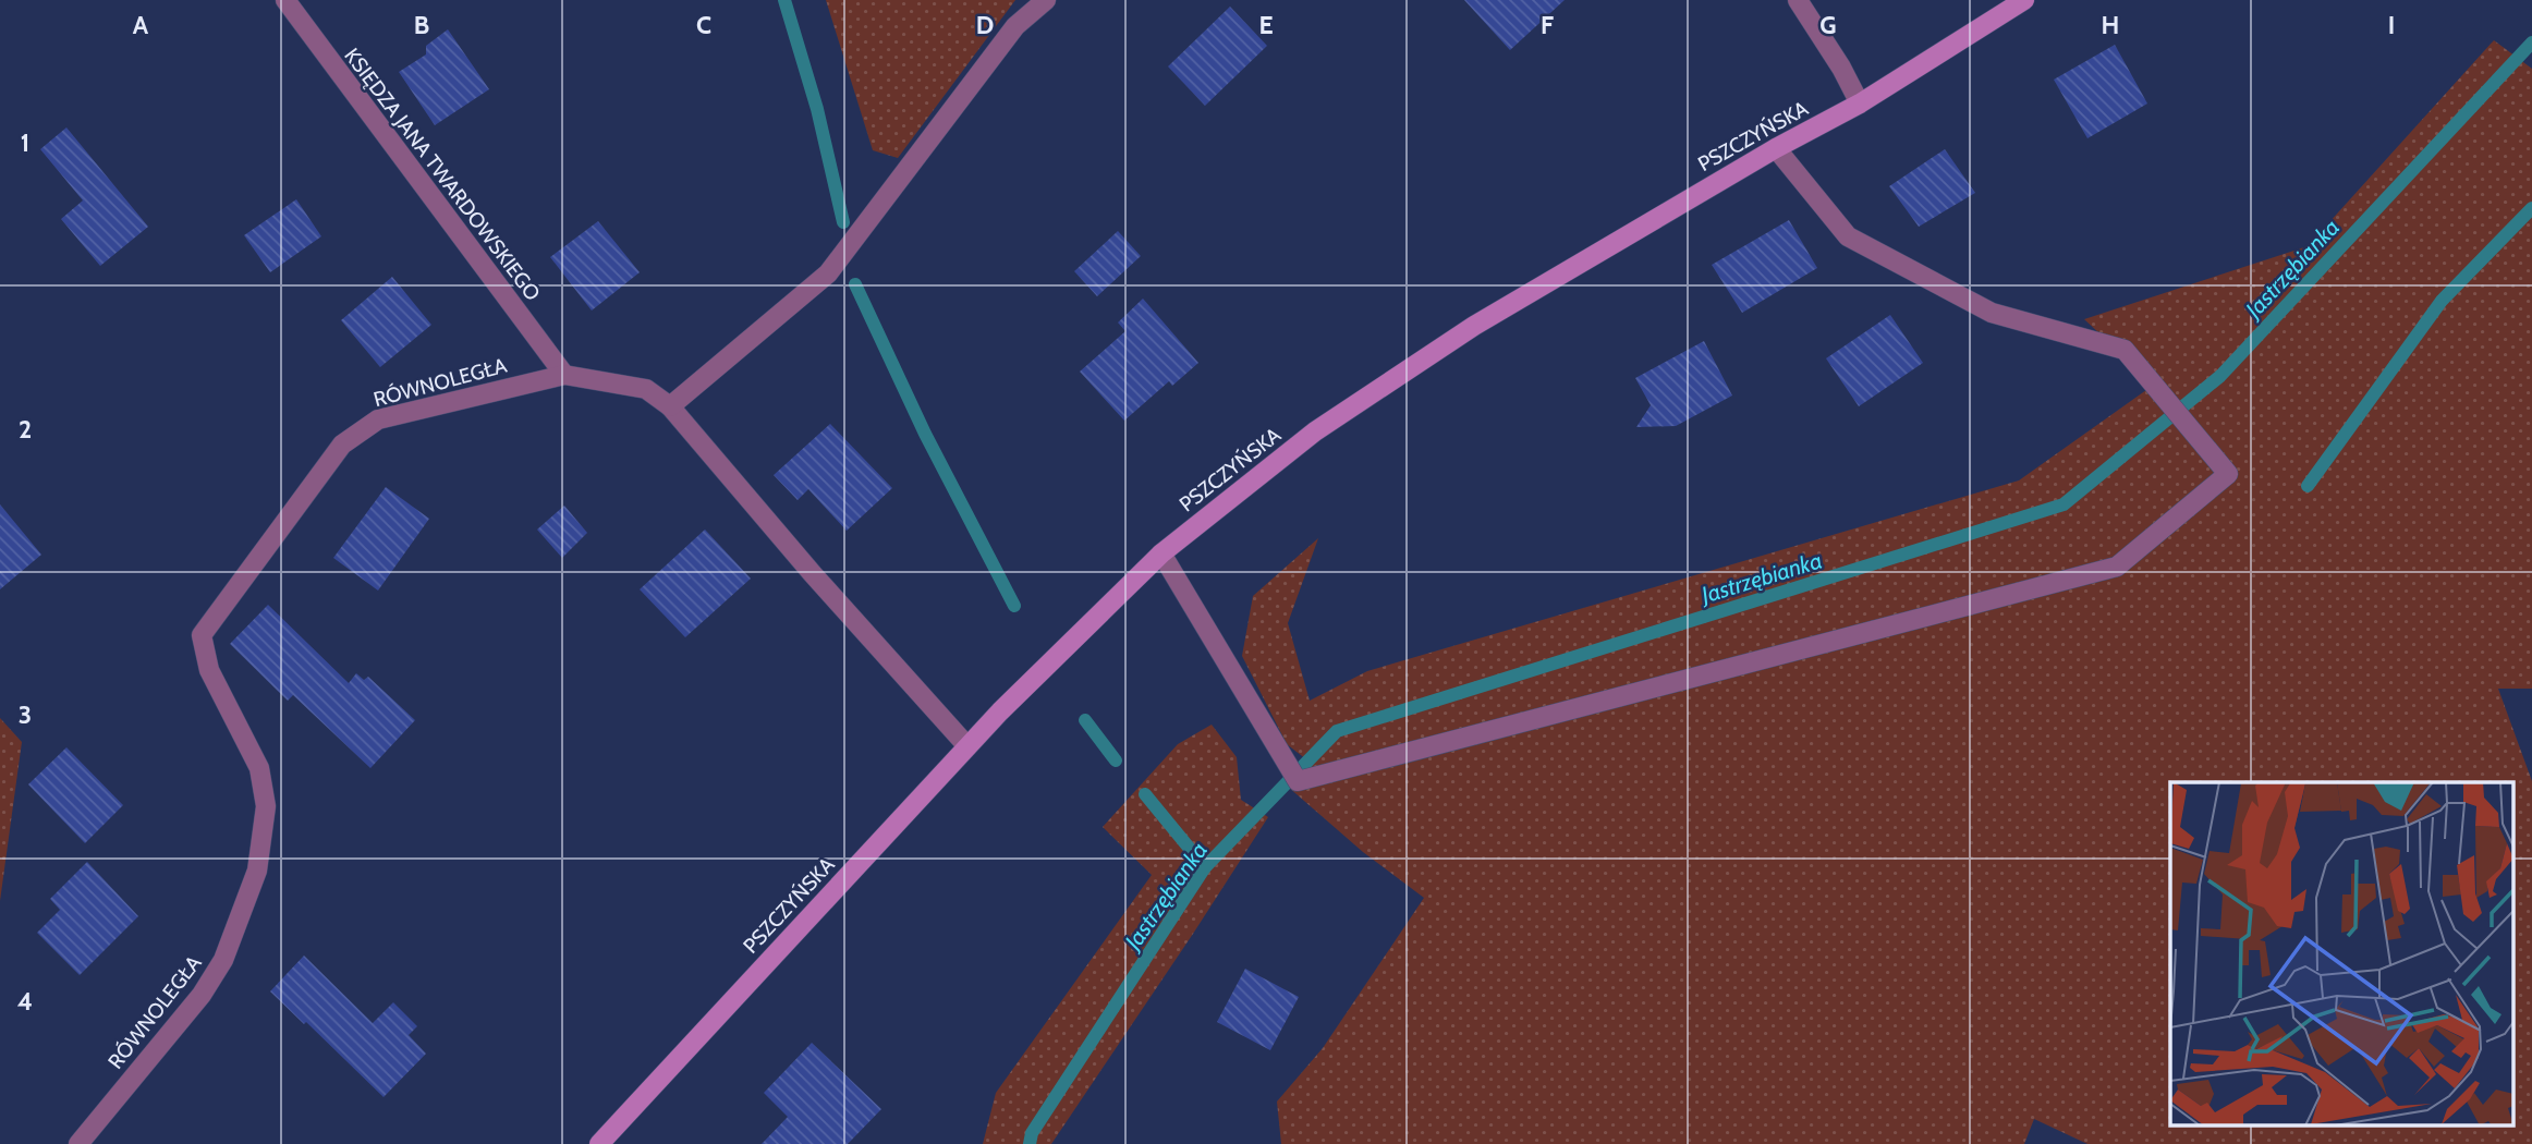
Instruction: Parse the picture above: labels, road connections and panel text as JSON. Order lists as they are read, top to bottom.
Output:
{
  "streets": {
    "street": ["PSZCZYŃSKA", "KSIĘDZA JANA TWARDOWSKIEGO", "RÓWNOLEGŁA"]
  },
  "crossings": [
    ["PSZCZYŃSKA", "RÓWNOLEGŁA"],
    ["KSIĘDZA JANA TWARDOWSKIEGO", "RÓWNOLEGŁA"]
  ],
  "water": ["Jastrzębianka"],
  "grid": {
    "columns": [
      "A",
      "B",
      "C",
      "D",
      "E",
      "F",
      "G",
      "H",
      "I"
    ],
    "rows": [
      "1",
      "2",
      "3",
      "4"
    ]
  }
}
